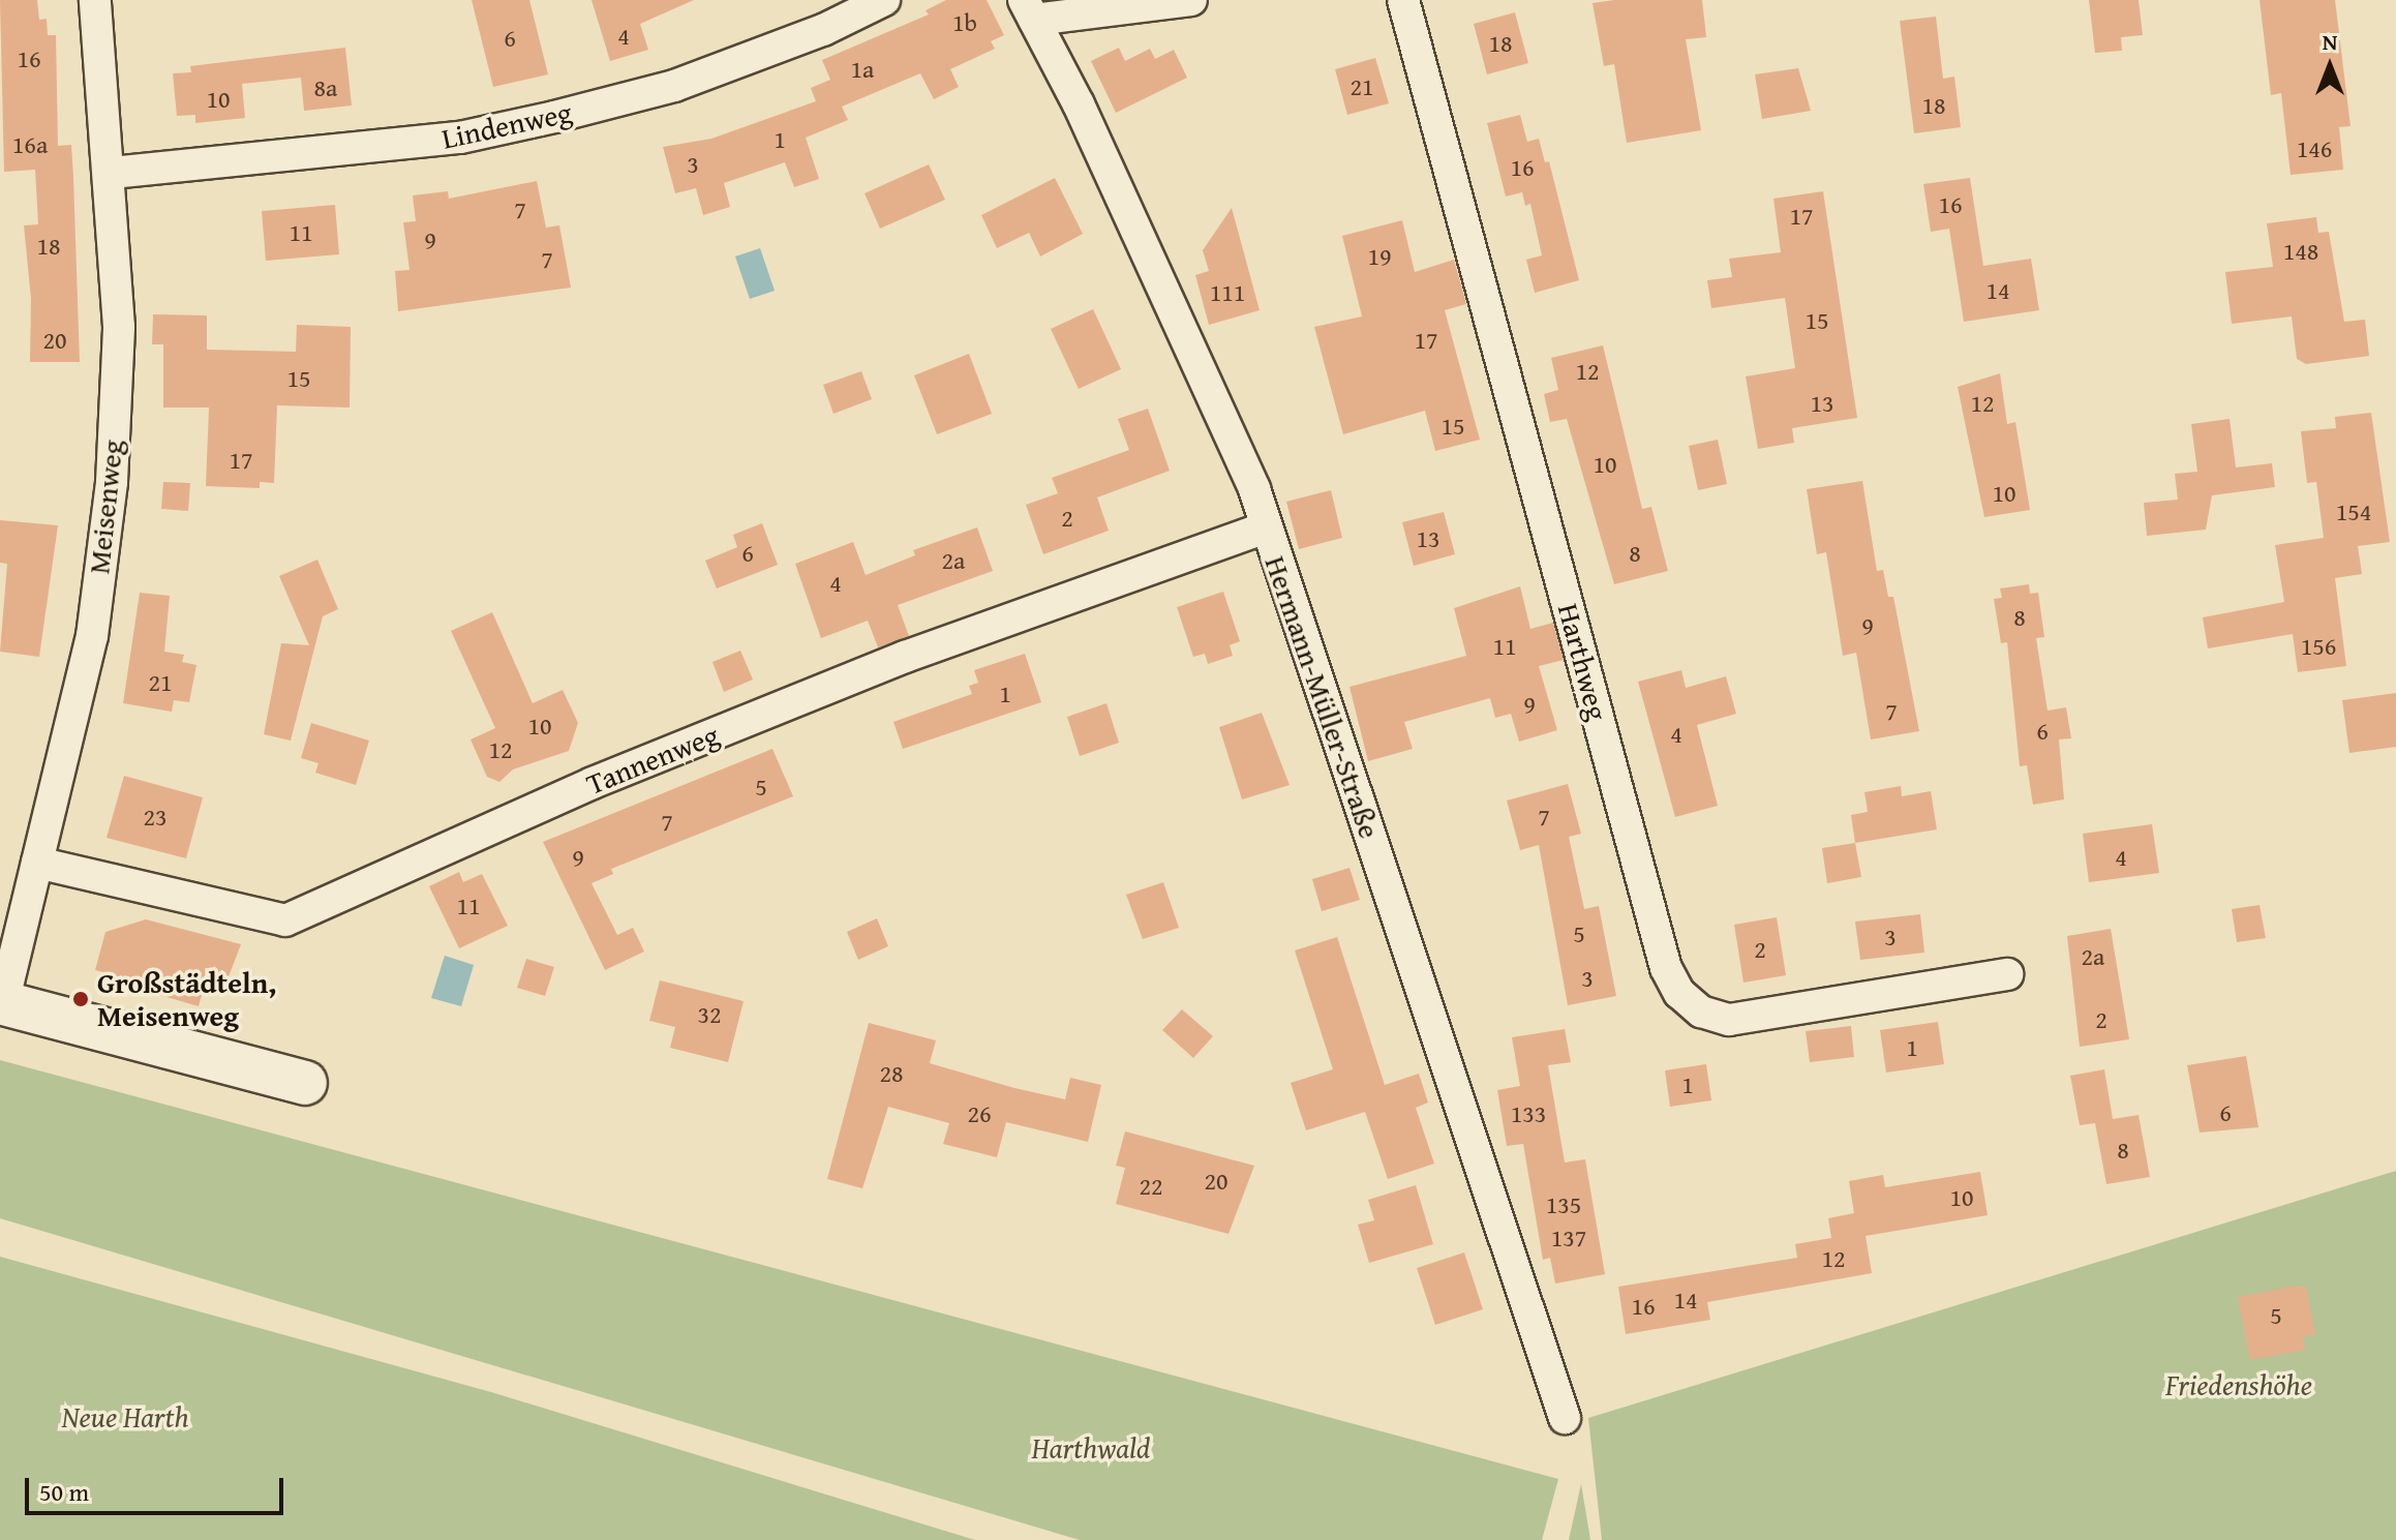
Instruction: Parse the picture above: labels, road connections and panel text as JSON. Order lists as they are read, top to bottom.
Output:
{
  "streets": {
    "street": [
      "Lindenweg",
      "Meisenweg",
      "Harthweg",
      "Hermann-Müller-Straße",
      "Tannenweg"
    ]
  },
  "crossings": [
    ["Lindenweg", "Meisenweg"],
    ["Meisenweg", "Tannenweg"],
    ["Hermann-Müller-Straße", "Tannenweg"]
  ],
  "parks": ["Friedenshöhe", "Neue Harth", "Harthwald"],
  "places": ["Großstädteln, Meisenweg"],
  "house_numbers": [
    "1b",
    "4",
    "6",
    "18",
    "16",
    "1a",
    "21",
    "8a",
    "10",
    "18",
    "1",
    "16a",
    "146",
    "3",
    "16",
    "16",
    "7",
    "17",
    "11",
    "9",
    "18",
    "148",
    "19",
    "7",
    "14",
    "111",
    "15",
    "20",
    "17",
    "12",
    "15",
    "13",
    "12",
    "15",
    "17",
    "10",
    "10",
    "154",
    "2",
    "13",
    "6",
    "8",
    "2a",
    "4",
    "8",
    "9",
    "11",
    "156",
    "21",
    "1",
    "9",
    "7",
    "10",
    "6",
    "4",
    "12",
    "5",
    "23",
    "7",
    "7",
    "9",
    "4",
    "11",
    "5",
    "3",
    "2",
    "2a",
    "3",
    "32",
    "2",
    "1",
    "28",
    "1",
    "6",
    "26",
    "133",
    "8",
    "20",
    "22",
    "10",
    "135",
    "137",
    "12",
    "14",
    "16",
    "5"
  ],
  "scale_bar": "50 m",
  "north": "top"
}
